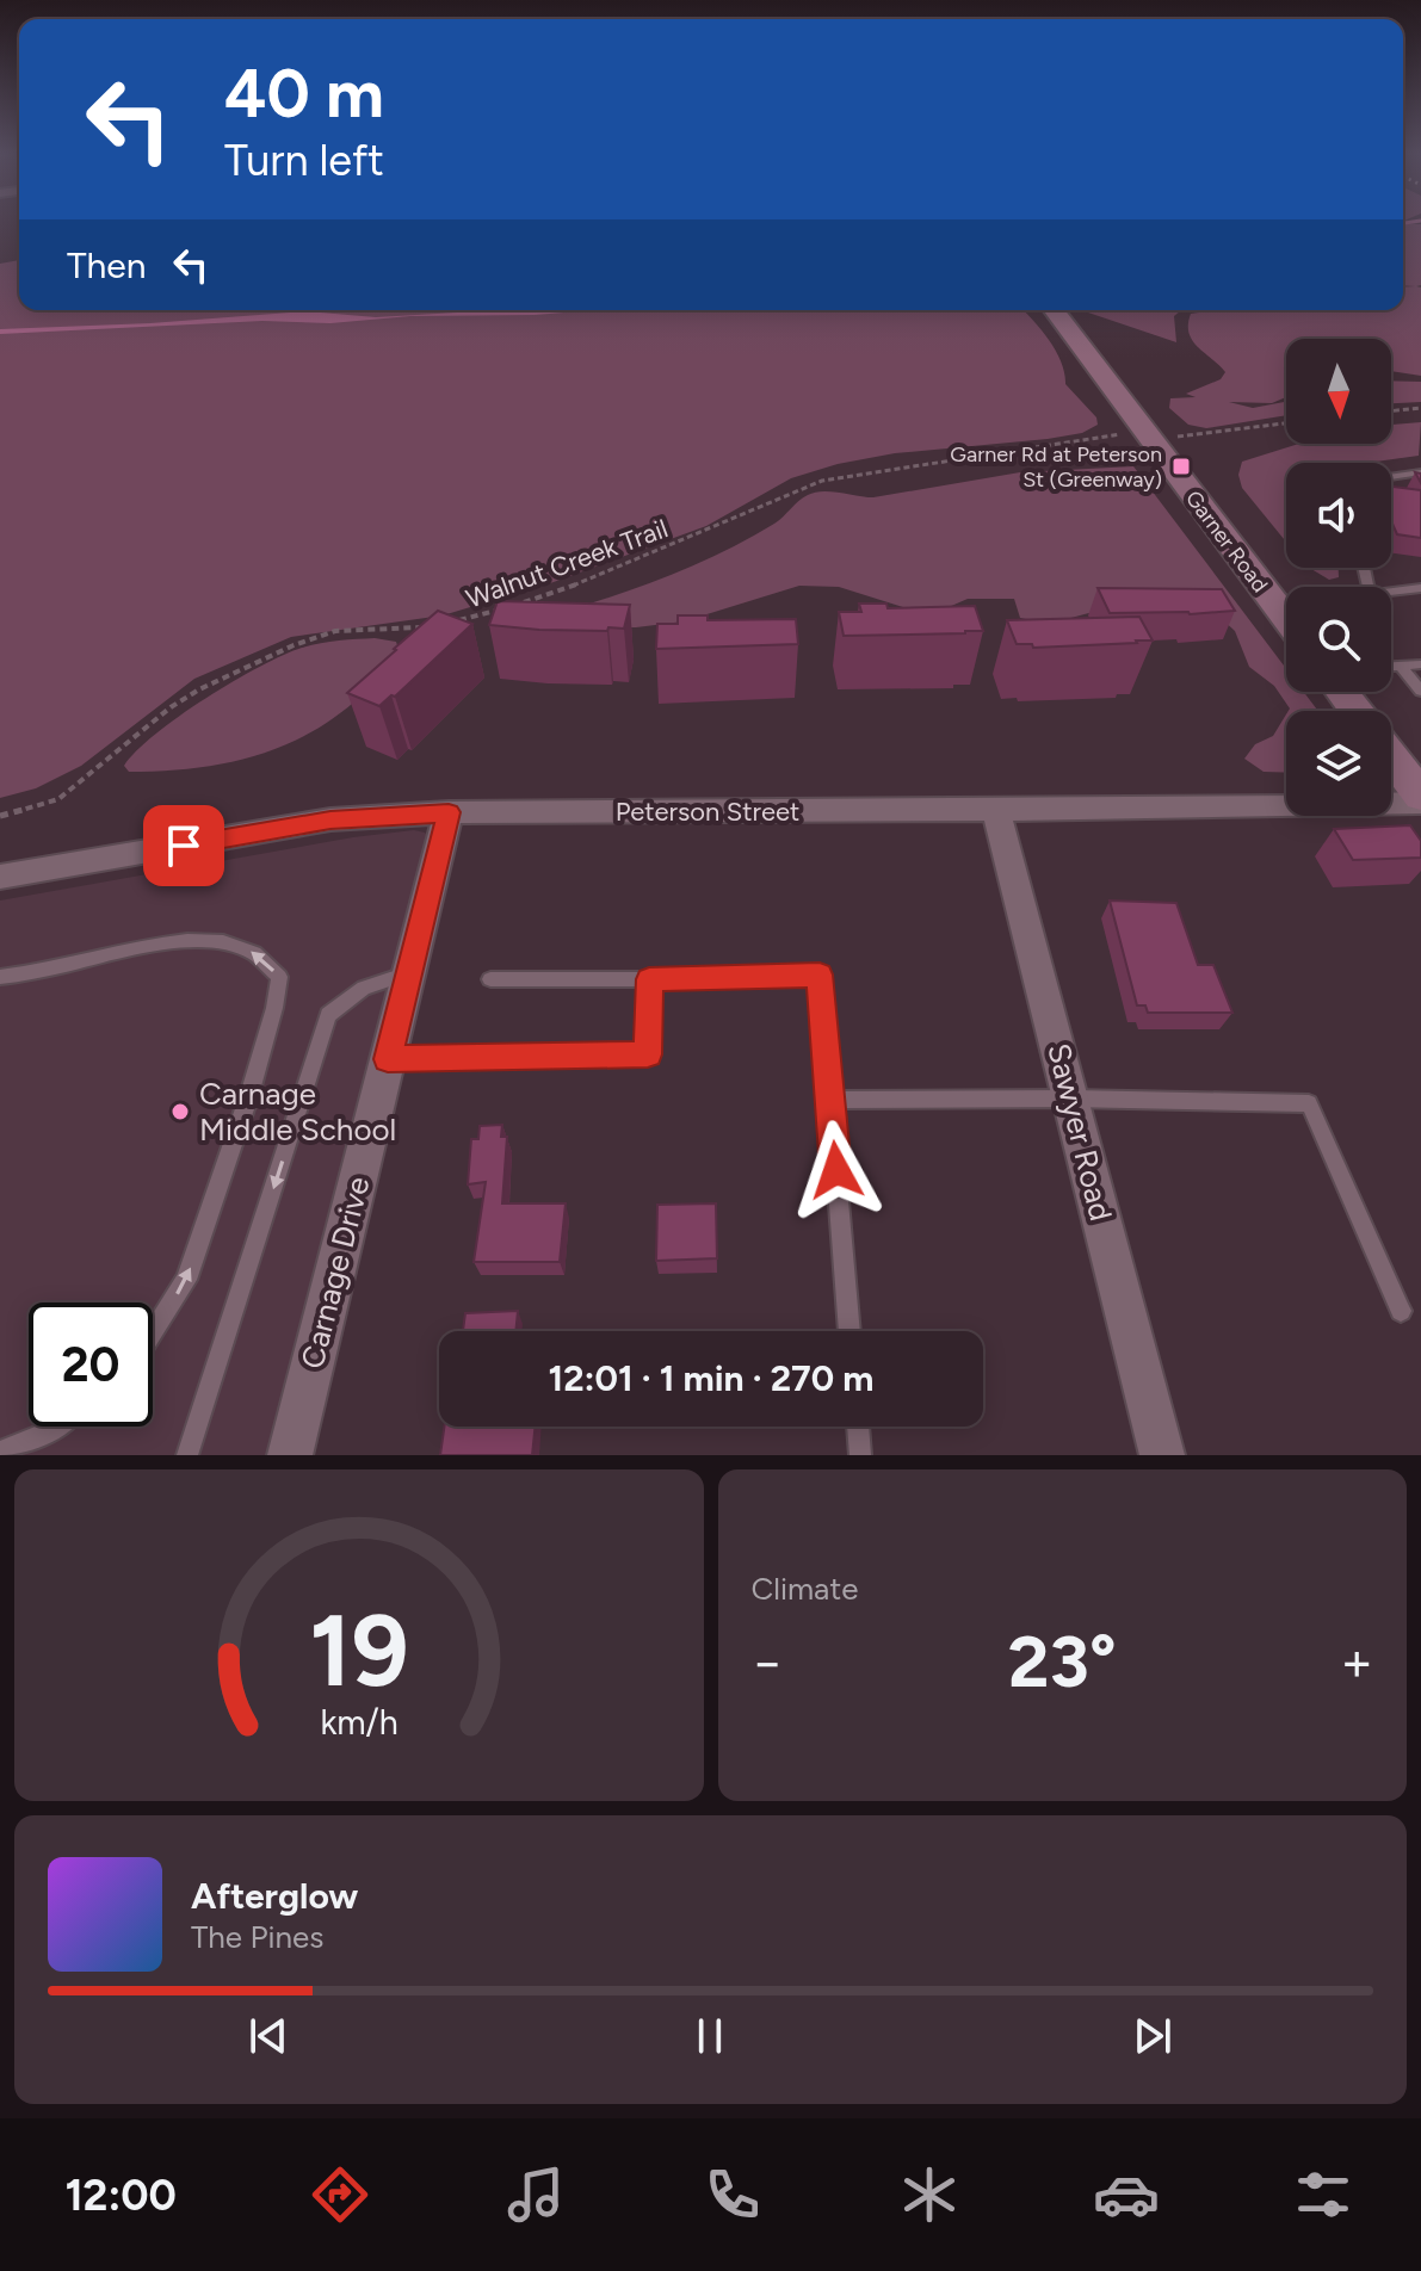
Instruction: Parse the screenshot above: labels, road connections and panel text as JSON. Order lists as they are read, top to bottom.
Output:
{
  "streets": {
    "main road": ["Garner Road"],
    "street": ["Peterson Street", "Sawyer Road", "Carnage Drive"],
    "path": ["Walnut Creek Trail"]
  },
  "crossings": [
    ["Peterson Street", "Sawyer Road"],
    ["Peterson Street", "Carnage Drive"]
  ],
  "places": {
    "transit": ["Garner Rd at Peterson St (Greenway)"],
    "other": ["Carnage Middle School"]
  },
  "north": "bottom",
  "page": {
    "turn": ["40 m", "Turn left"],
    "then": "Then",
    "limit": "20",
    "trip": "12:01 · 1 min · 270 m",
    "tile": "Climate",
    "heat": ["−", "23°", "+"],
    "song": ["Afterglow", "The Pines"],
    "tabs": "12:00",
    "gauge": ["19", "km/h"]
  }
}
